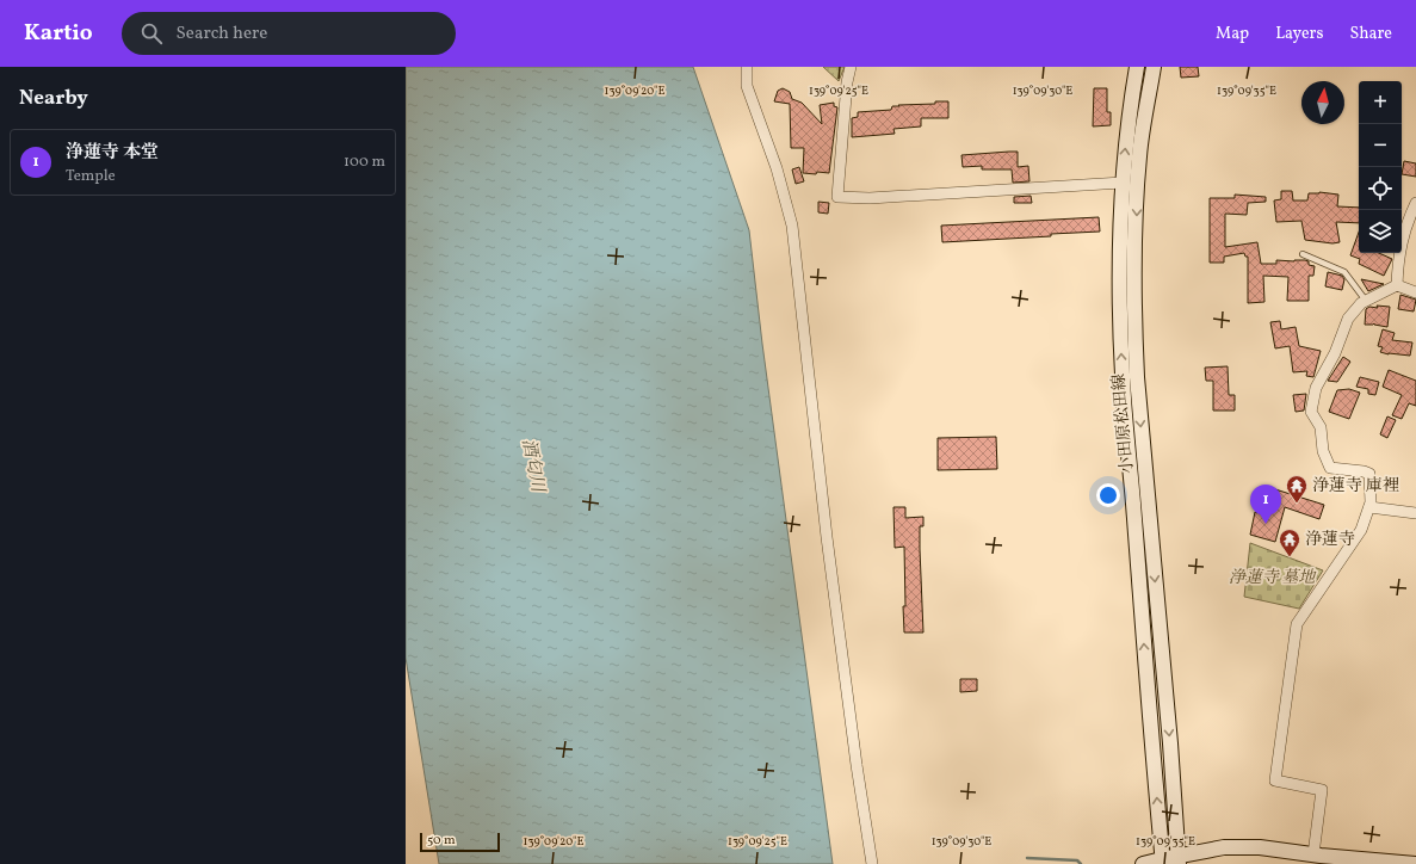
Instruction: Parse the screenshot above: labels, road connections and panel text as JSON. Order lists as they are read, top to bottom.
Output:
{
  "streets": {
    "main road": ["小田原松田線"]
  },
  "water": ["酒匂川"],
  "parks": ["浄蓮寺 墓地"],
  "places": {
    "temple": ["浄蓮寺 庫裡", "浄蓮寺"]
  },
  "scale_bar": "50 m",
  "north": "top",
  "page": {
    "header": "Kartio",
    "search": "Search here",
    "nav": ["Map", "Layers", "Share"],
    "heading": "Nearby",
    "map_buttons": ["+", "−"],
    "list": [
      {
        "mark": "1",
        "name": "浄蓮寺 本堂",
        "note": "Temple",
        "value": "100 m"
      }
    ],
    "pins": "1",
    "scale": "50 m"
  },
  "coordinates": [
    "139°09'20\"E",
    "139°09'25\"E",
    "139°09'30\"E",
    "139°09'35\"E"
  ]
}
